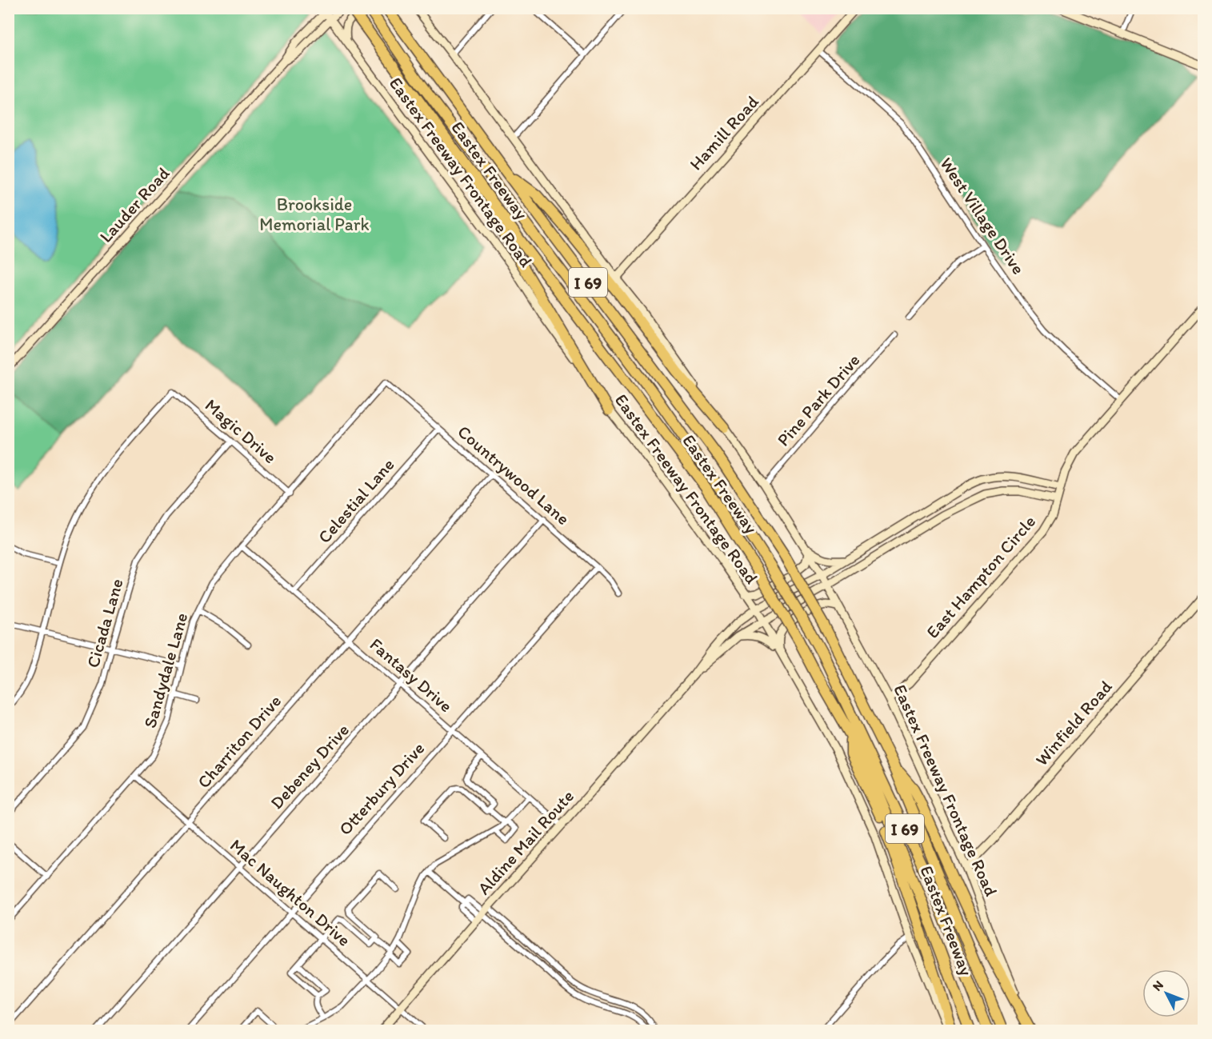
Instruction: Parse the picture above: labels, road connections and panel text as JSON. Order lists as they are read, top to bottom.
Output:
{
  "streets": {
    "highway": ["Eastex Freeway", "I 69"],
    "main road": [
      "Hamill Road",
      "Eastex Freeway Frontage Road",
      "Lauder Road",
      "East Hampton Circle",
      "Winfield Road",
      "Aldine Mail Route"
    ],
    "street": [
      "West Village Drive",
      "Pine Park Drive",
      "Magic Drive",
      "Countrywood Lane",
      "Celestial Lane",
      "Cicada Lane",
      "Sandydale Lane",
      "Fantasy Drive",
      "Charriton Drive",
      "Debeney Drive",
      "Otterbury Drive",
      "Mac Naughton Drive"
    ]
  },
  "crossings": [
    ["Hamill Road", "Eastex Freeway Frontage Road"],
    ["Hamill Road", "West Village Drive"],
    ["Eastex Freeway Frontage Road", "Lauder Road"],
    ["Eastex Freeway Frontage Road", "Pine Park Drive"],
    ["Eastex Freeway Frontage Road", "East Hampton Circle"],
    ["Eastex Freeway Frontage Road", "Winfield Road"],
    ["Eastex Freeway Frontage Road", "Aldine Mail Route"],
    ["West Village Drive", "East Hampton Circle"],
    ["Magic Drive", "Cicada Lane"],
    ["Magic Drive", "Sandydale Lane"],
    ["Countrywood Lane", "Celestial Lane"],
    ["Countrywood Lane", "Sandydale Lane"],
    ["Countrywood Lane", "Charriton Drive"],
    ["Countrywood Lane", "Debeney Drive"],
    ["Countrywood Lane", "Otterbury Drive"],
    ["Celestial Lane", "Fantasy Drive"],
    ["East Hampton Circle", "Aldine Mail Route"],
    ["Sandydale Lane", "Fantasy Drive"],
    ["Sandydale Lane", "Mac Naughton Drive"],
    ["Fantasy Drive", "Charriton Drive"],
    ["Fantasy Drive", "Debeney Drive"],
    ["Fantasy Drive", "Otterbury Drive"],
    ["Fantasy Drive", "Aldine Mail Route"],
    ["Charriton Drive", "Mac Naughton Drive"],
    ["Debeney Drive", "Mac Naughton Drive"],
    ["Otterbury Drive", "Mac Naughton Drive"],
    ["Aldine Mail Route", "Mac Naughton Drive"]
  ],
  "parks": ["Brookside Memorial Park"],
  "north": "top left"
}
